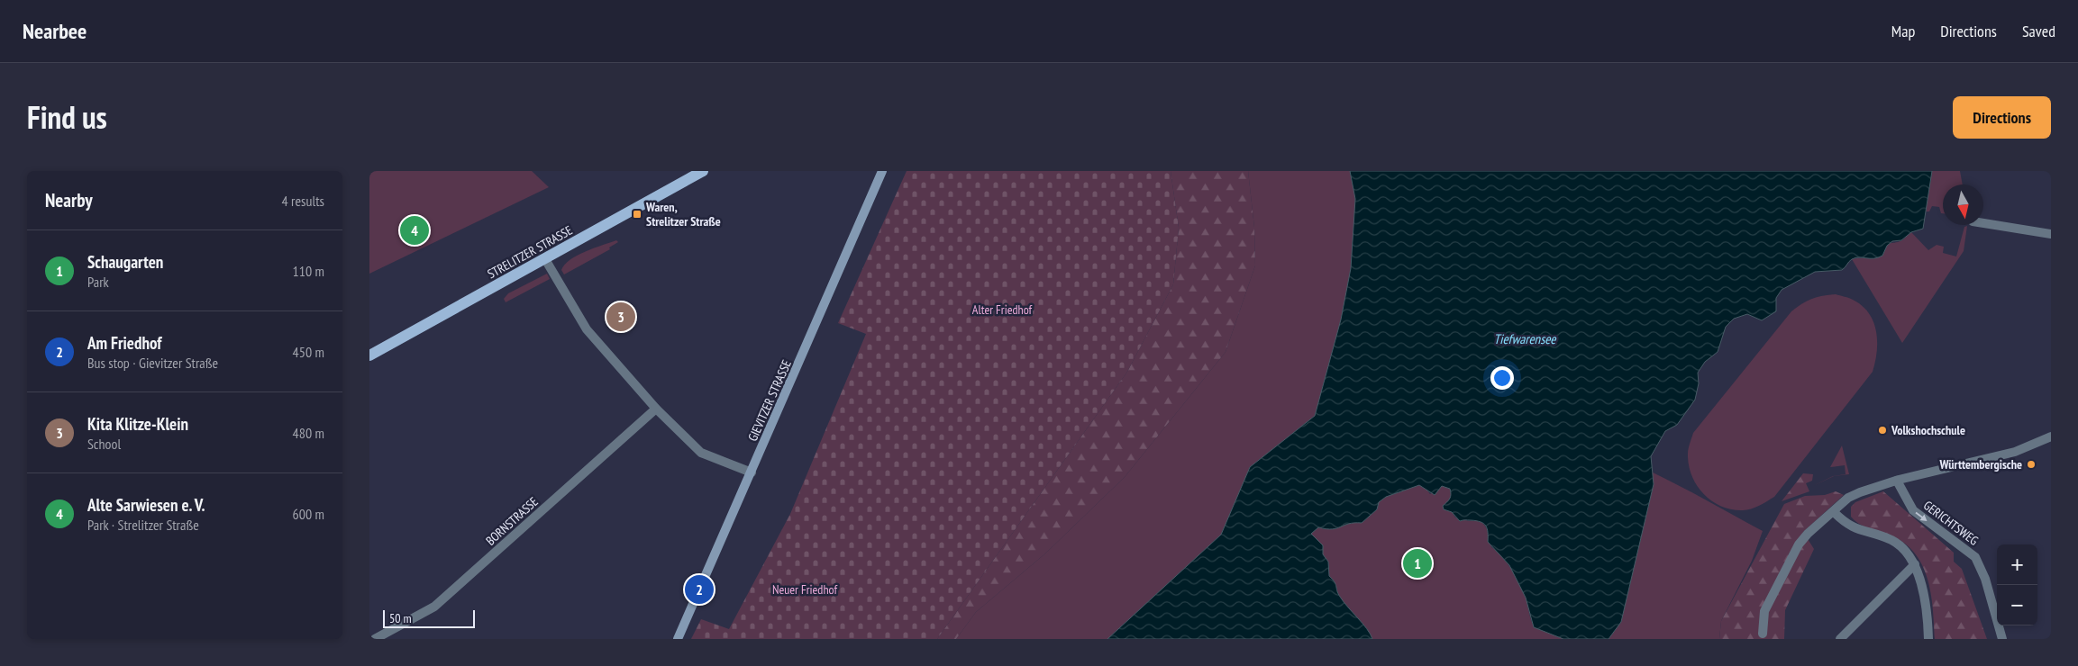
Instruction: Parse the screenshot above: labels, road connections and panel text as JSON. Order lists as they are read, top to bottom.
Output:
{
  "streets": {
    "main road": ["STRELITZER STRASSE", "GIEVITZER STRASSE"],
    "street": ["BORNSTRASSE", "GERICHTSWEG"]
  },
  "water": ["Tiefwarensee"],
  "parks": ["Alter Friedhof", "Neuer Friedhof"],
  "places": {
    "transit": ["Waren, Strelitzer Straße"],
    "other": ["Volkshochschule", "Württembergische"]
  },
  "scale_bar": "50 m",
  "north": "bottom",
  "page": {
    "header": "Nearbee",
    "nav": ["Map", "Directions", "Saved"],
    "title": "Find us",
    "buttons": "Directions",
    "heading": ["Nearby", "4 results"],
    "pins": [
      "4",
      "3",
      "1",
      "2"
    ],
    "list": [
      {
        "mark": "1",
        "name": "Schaugarten",
        "note": "Park",
        "value": "110 m"
      },
      {
        "mark": "2",
        "name": "Am Friedhof",
        "note": "Bus stop · Gievitzer Straße",
        "value": "450 m"
      },
      {
        "mark": "3",
        "name": "Kita Klitze-Klein",
        "note": "School",
        "value": "480 m"
      },
      {
        "mark": "4",
        "name": "Alte Sarwiesen e. V.",
        "note": "Park · Strelitzer Straße",
        "value": "600 m"
      }
    ],
    "map_buttons": ["+", "−"],
    "scale": "50 m"
  }
}
